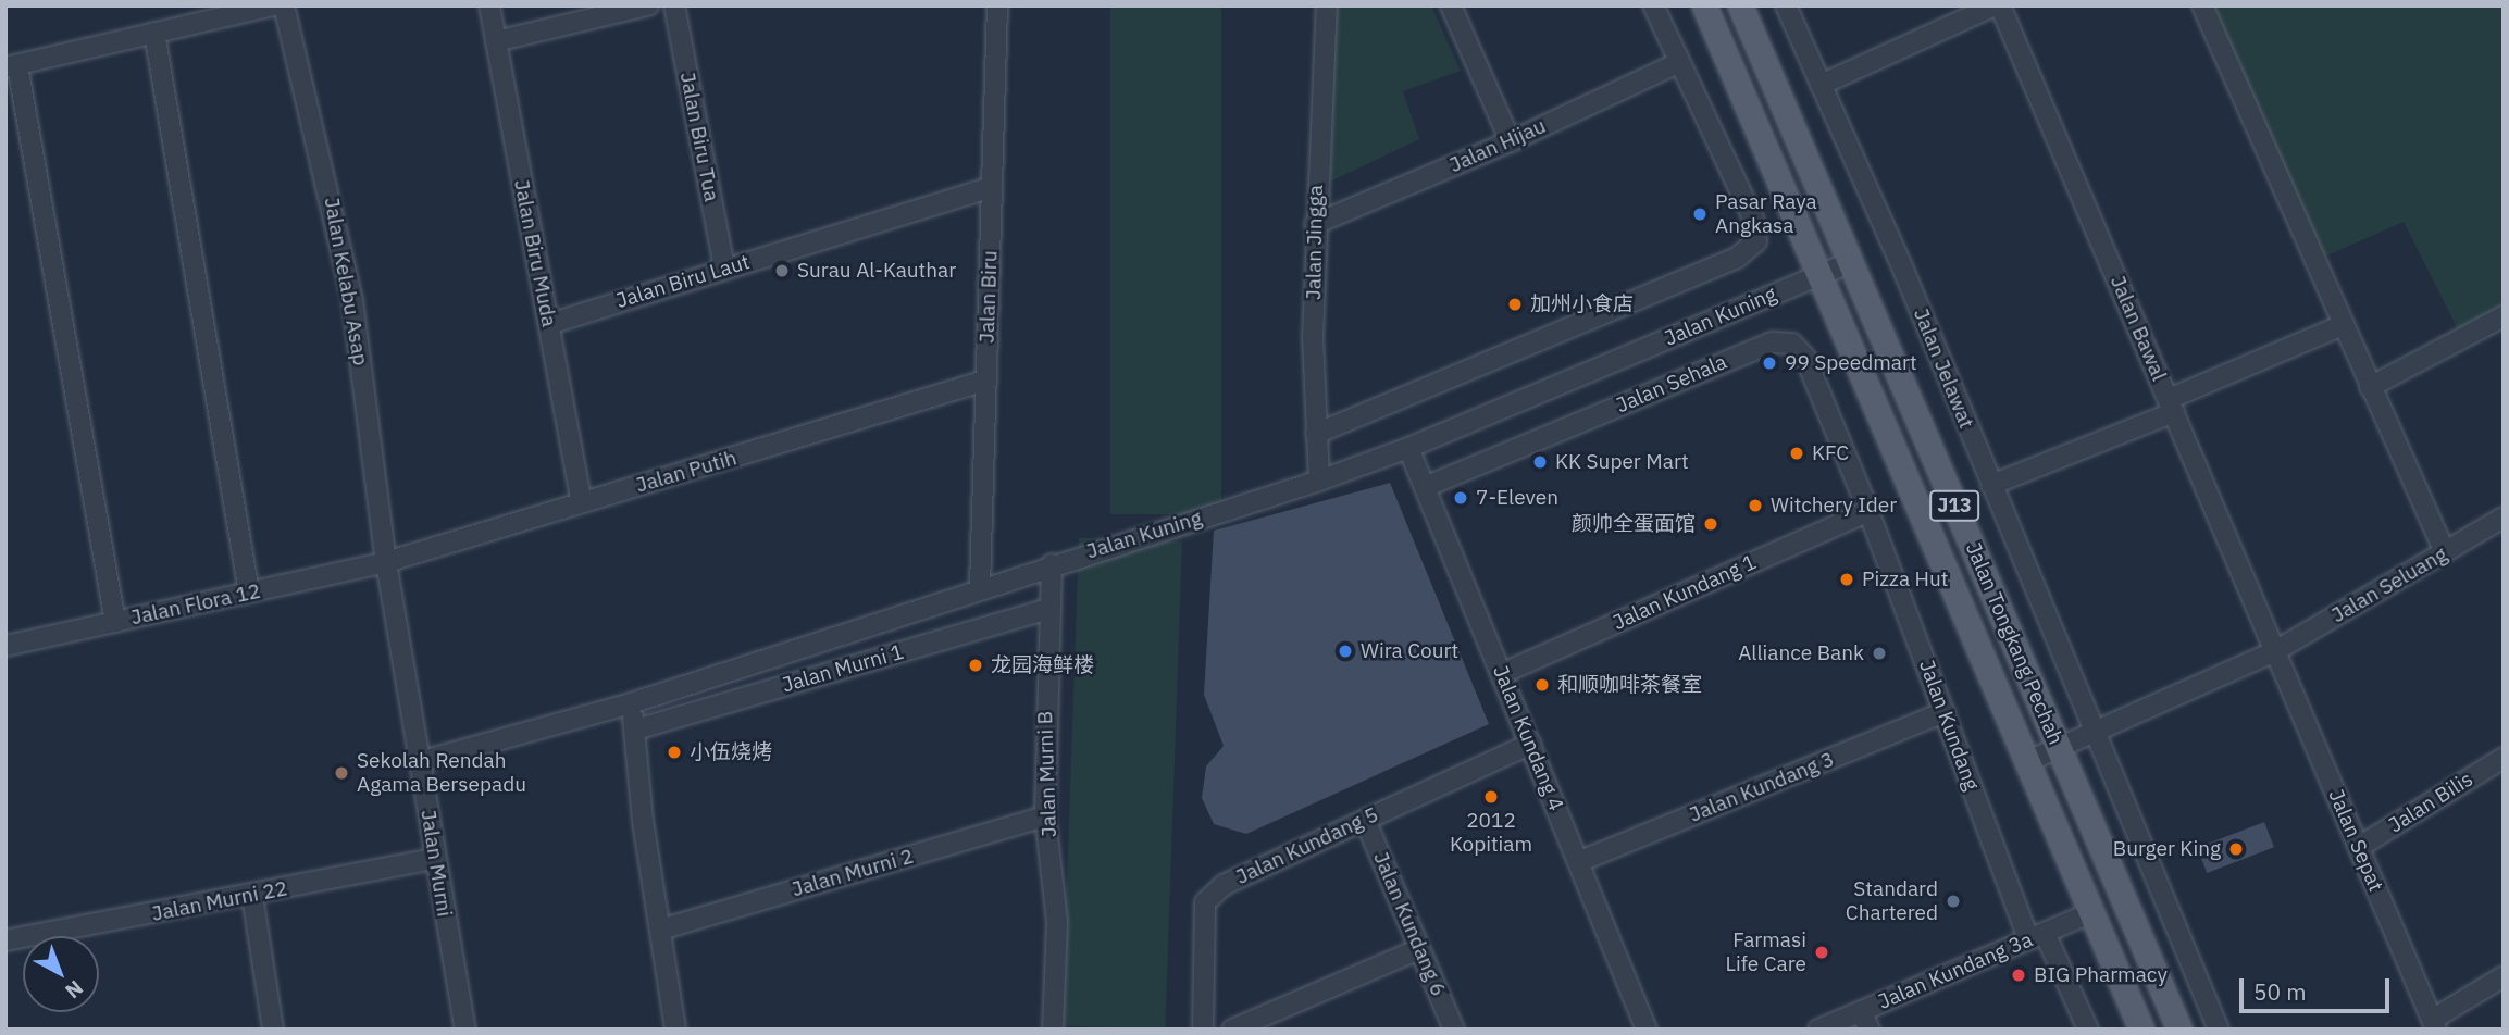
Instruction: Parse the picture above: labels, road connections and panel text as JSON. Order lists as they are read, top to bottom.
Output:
{
  "streets": {
    "main road": ["J13", "Jalan Tongkang Pechah"],
    "street": [
      "Jalan Biru Tua",
      "Jalan Hijau",
      "Jalan Jingga",
      "Jalan Biru Muda",
      "Jalan Kelabu Asap",
      "Jalan Biru Laut",
      "Jalan Biru",
      "Jalan Kuning",
      "Jalan Bawal",
      "Jalan Jelawat",
      "Jalan Sehala",
      "Jalan Putih",
      "Jalan Seluang",
      "Jalan Kundang 1",
      "Jalan Flora 12",
      "Jalan Murni 1",
      "Jalan Kundang",
      "Jalan Kundang 4",
      "Jalan Murni B",
      "Jalan Kundang 3",
      "Jalan Bilis",
      "Jalan Sepat",
      "Jalan Kundang 5",
      "Jalan Murni",
      "Jalan Murni 2",
      "Jalan Murni 22",
      "Jalan Kundang 6",
      "Jalan Kundang 3a"
    ]
  },
  "crossings": [
    ["Jalan Biru Tua", "Jalan Biru Laut"],
    ["Jalan Hijau", "Jalan Jingga"],
    ["Jalan Jingga", "Jalan Kuning"],
    ["Jalan Biru Muda", "Jalan Biru Laut"],
    ["Jalan Biru Muda", "Jalan Putih"],
    ["Jalan Kelabu Asap", "Jalan Putih"],
    ["Jalan Kelabu Asap", "Jalan Flora 12"],
    ["Jalan Kelabu Asap", "Jalan Murni"],
    ["Jalan Biru Laut", "Jalan Biru"],
    ["Jalan Biru", "Jalan Kuning"],
    ["Jalan Biru", "Jalan Putih"],
    ["Jalan Kuning", "Jalan Tongkang Pechah"],
    ["Jalan Kuning", "Jalan Kundang 4"],
    ["Jalan Kuning", "Jalan Murni B"],
    ["Jalan Kuning", "Jalan Murni"],
    ["Jalan Bawal", "Jalan Seluang"],
    ["Jalan Bawal", "Jalan Sepat"],
    ["Jalan Jelawat", "Jalan Seluang"],
    ["Jalan Sehala", "Jalan Kundang 1"],
    ["Jalan Sehala", "Jalan Kundang"],
    ["Jalan Sehala", "Jalan Kundang 4"],
    ["Jalan Putih", "Jalan Flora 12"],
    ["Jalan Putih", "Jalan Murni"],
    ["Jalan Seluang", "Jalan Tongkang Pechah"],
    ["Jalan Seluang", "Jalan Sepat"],
    ["Jalan Kundang 1", "Jalan Kundang"],
    ["Jalan Kundang 1", "Jalan Kundang 4"],
    ["Jalan Flora 12", "Jalan Murni"],
    ["Jalan Tongkang Pechah", "Jalan Kundang 3a"],
    ["Jalan Murni 1", "Jalan Murni B"],
    ["Jalan Kundang", "Jalan Kundang 3"],
    ["Jalan Kundang", "Jalan Kundang 3a"],
    ["Jalan Kundang 4", "Jalan Kundang 3"],
    ["Jalan Kundang 4", "Jalan Kundang 5"],
    ["Jalan Murni B", "Jalan Murni 2"],
    ["Jalan Bilis", "Jalan Sepat"],
    ["Jalan Kundang 5", "Jalan Kundang 6"],
    ["Jalan Murni", "Jalan Murni 22"]
  ],
  "places": [
    "Pasar Raya Angkasa",
    "Surau Al-Kauthar",
    "加州小食店",
    "99 Speedmart",
    "KFC",
    "KK Super Mart",
    "7-Eleven",
    "Witchery Ider",
    "颜帅全蛋面馆",
    "Pizza Hut",
    "Wira Court",
    "Alliance Bank",
    "龙园海鲜楼",
    "和顺咖啡茶餐室",
    "小伍烧烤",
    "Sekolah Rendah Agama Bersepadu",
    "2012 Kopitiam",
    "Burger King",
    "Standard Chartered",
    "Farmasi Life Care",
    "BIG Pharmacy"
  ],
  "scale_bar": "50 m",
  "north": "bottom right"
}
